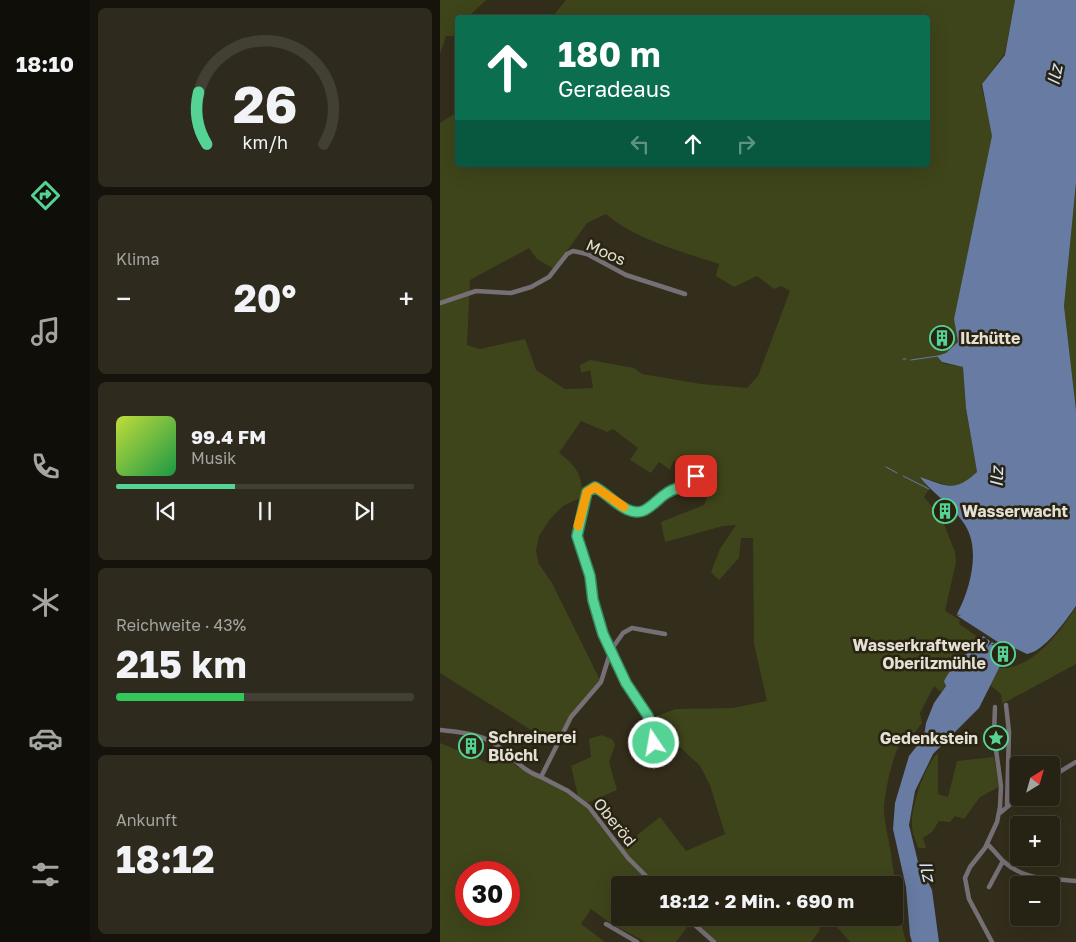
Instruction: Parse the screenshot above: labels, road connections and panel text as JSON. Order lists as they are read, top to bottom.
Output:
{
  "streets": {
    "street": ["Moos", "Oberöd"]
  },
  "water": ["Ilz"],
  "places": {
    "building": [
      "Ilzhütte",
      "Wasserwacht",
      "Wasserkraftwerk Oberilzmühle",
      "Schreinerei Blöchl"
    ],
    "place": ["Gedenkstein"]
  },
  "north": "top right",
  "page": {
    "tabs": "18:10",
    "turn": ["180 m", "Geradeaus"],
    "tile": [
      "Klima",
      ["Reichweite · 43%", "215 km"],
      ["Ankunft", "18:12"]
    ],
    "heat": ["−", "20°", "+"],
    "song": ["99.4 FM", "Musik"],
    "map_buttons": ["+", "−"],
    "limit": "30",
    "trip": "18:12 · 2 Min. · 690 m",
    "gauge": ["26", "km/h"]
  }
}
